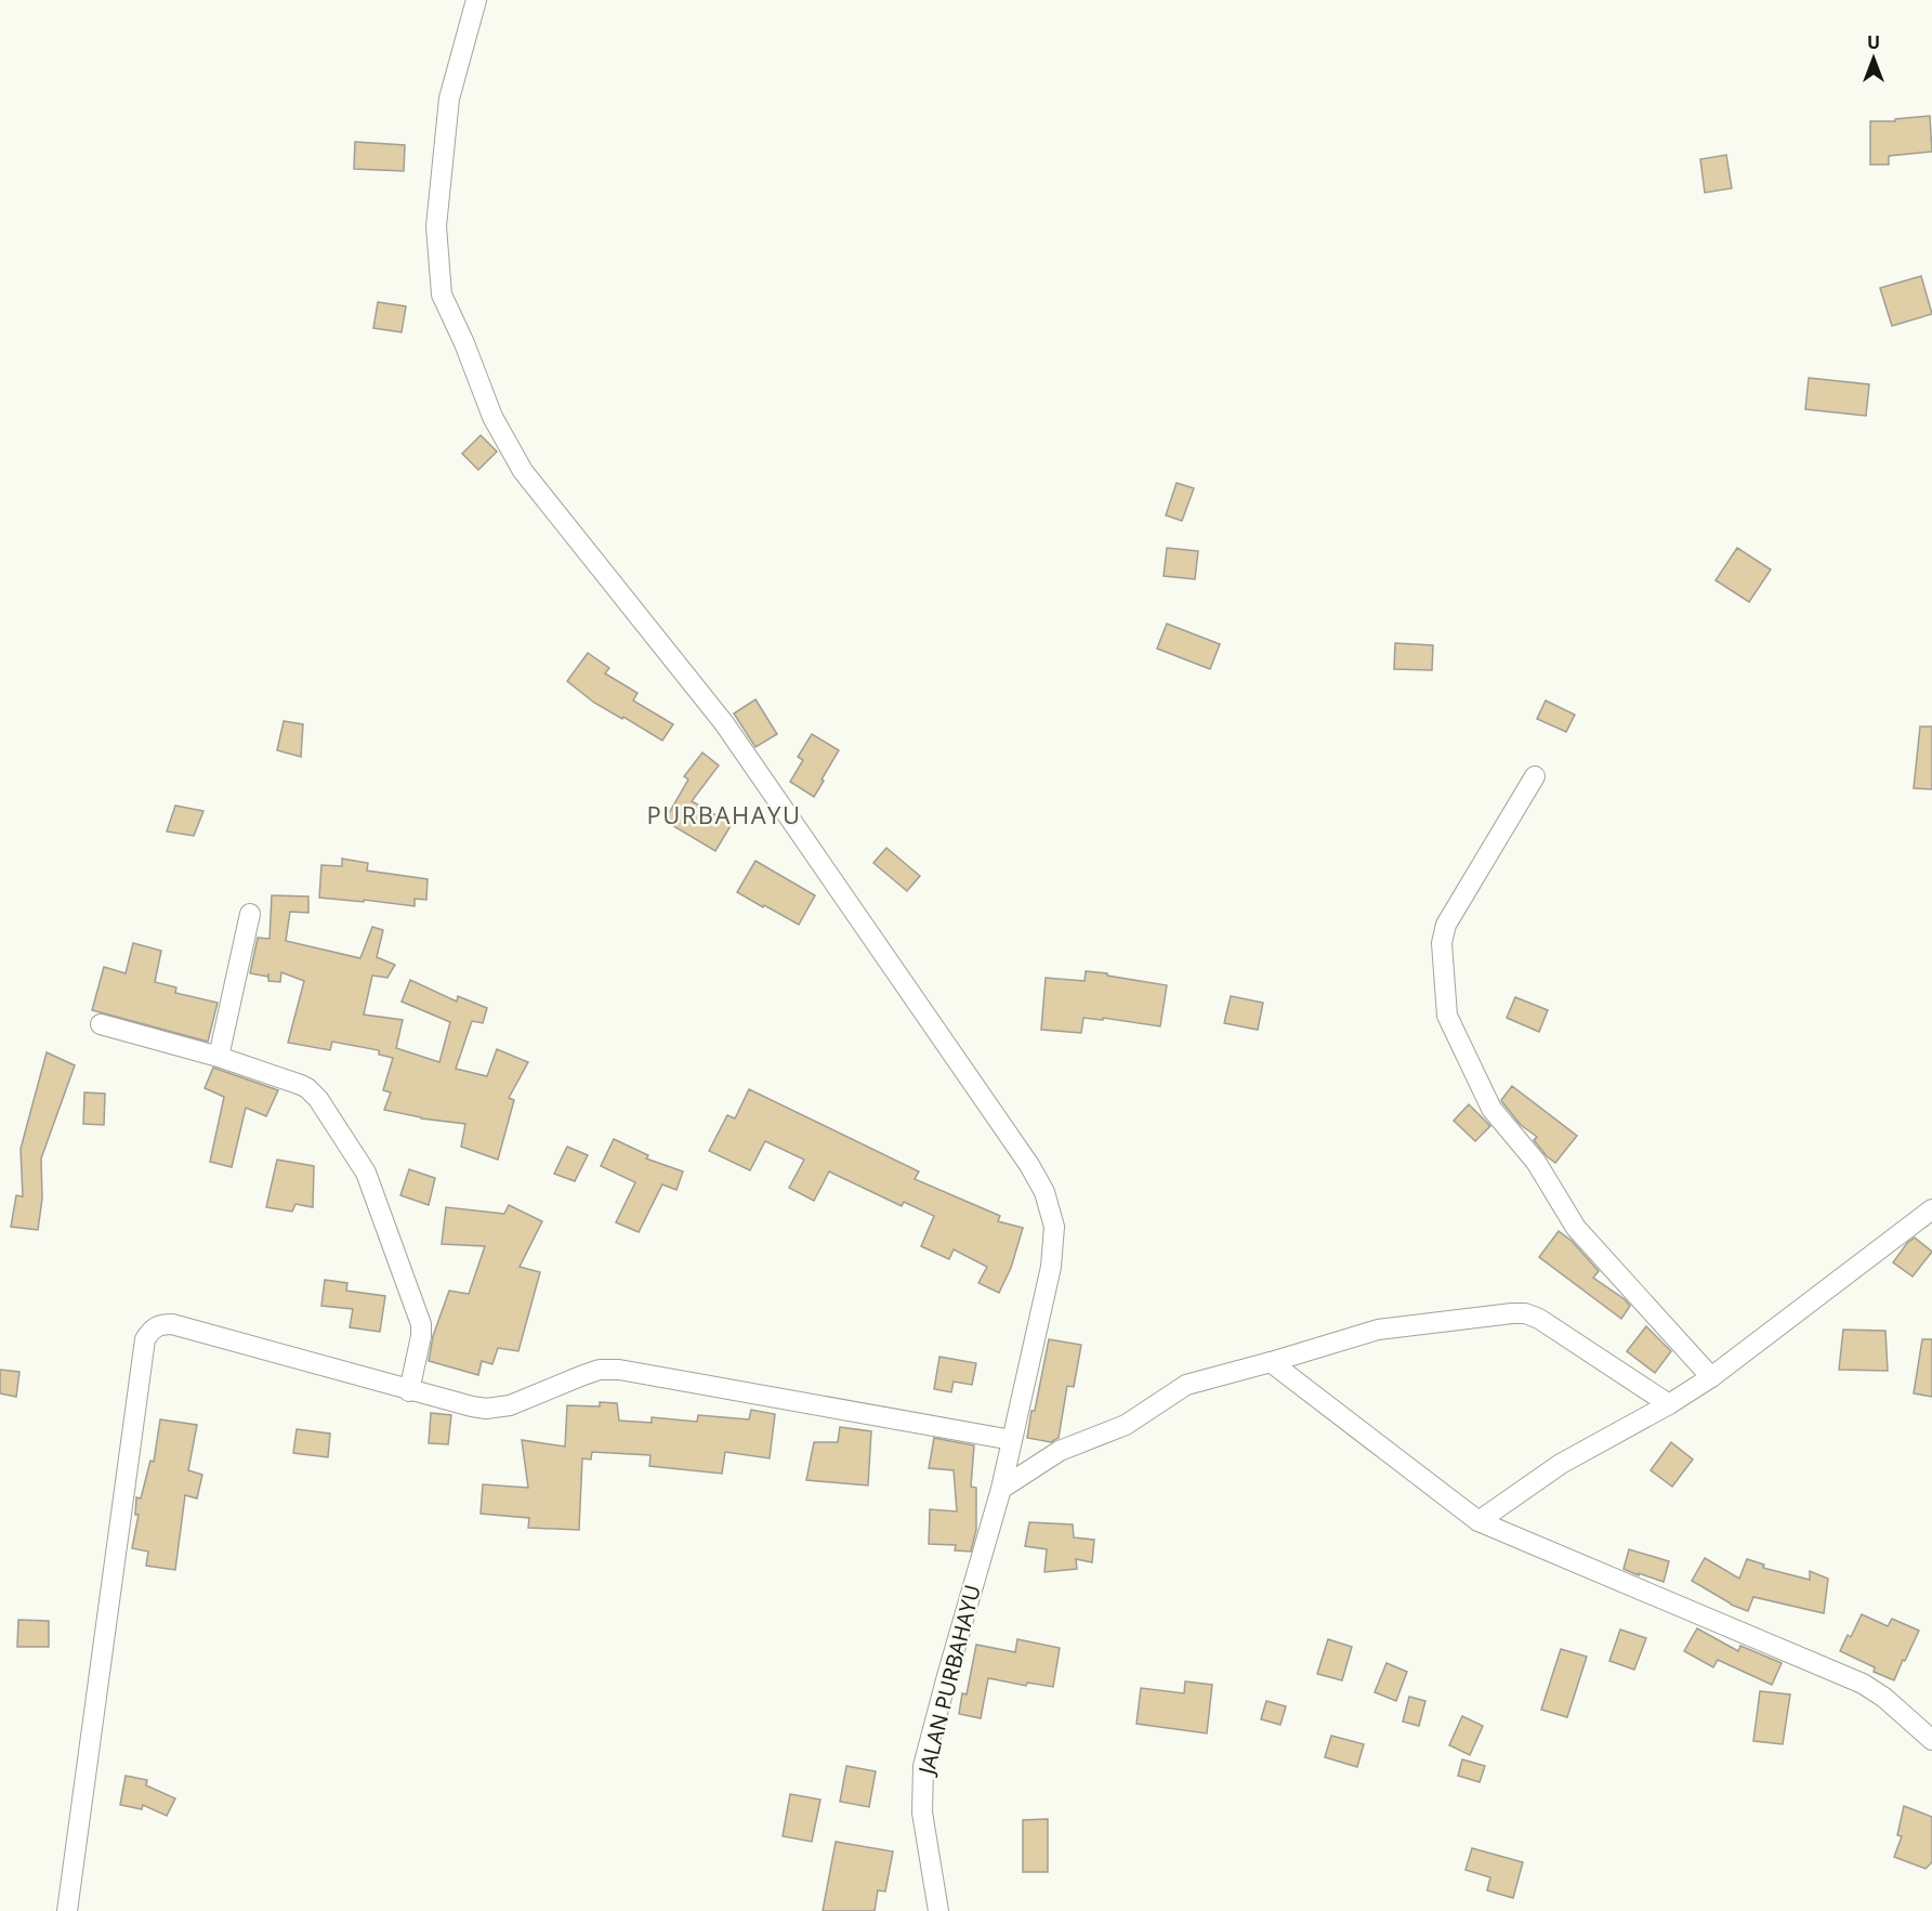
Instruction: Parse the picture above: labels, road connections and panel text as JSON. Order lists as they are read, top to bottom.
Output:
{
  "streets": {
    "street": ["JALAN PURBAHAYU"]
  },
  "districts": ["PURBAHAYU"],
  "north": "top"
}
